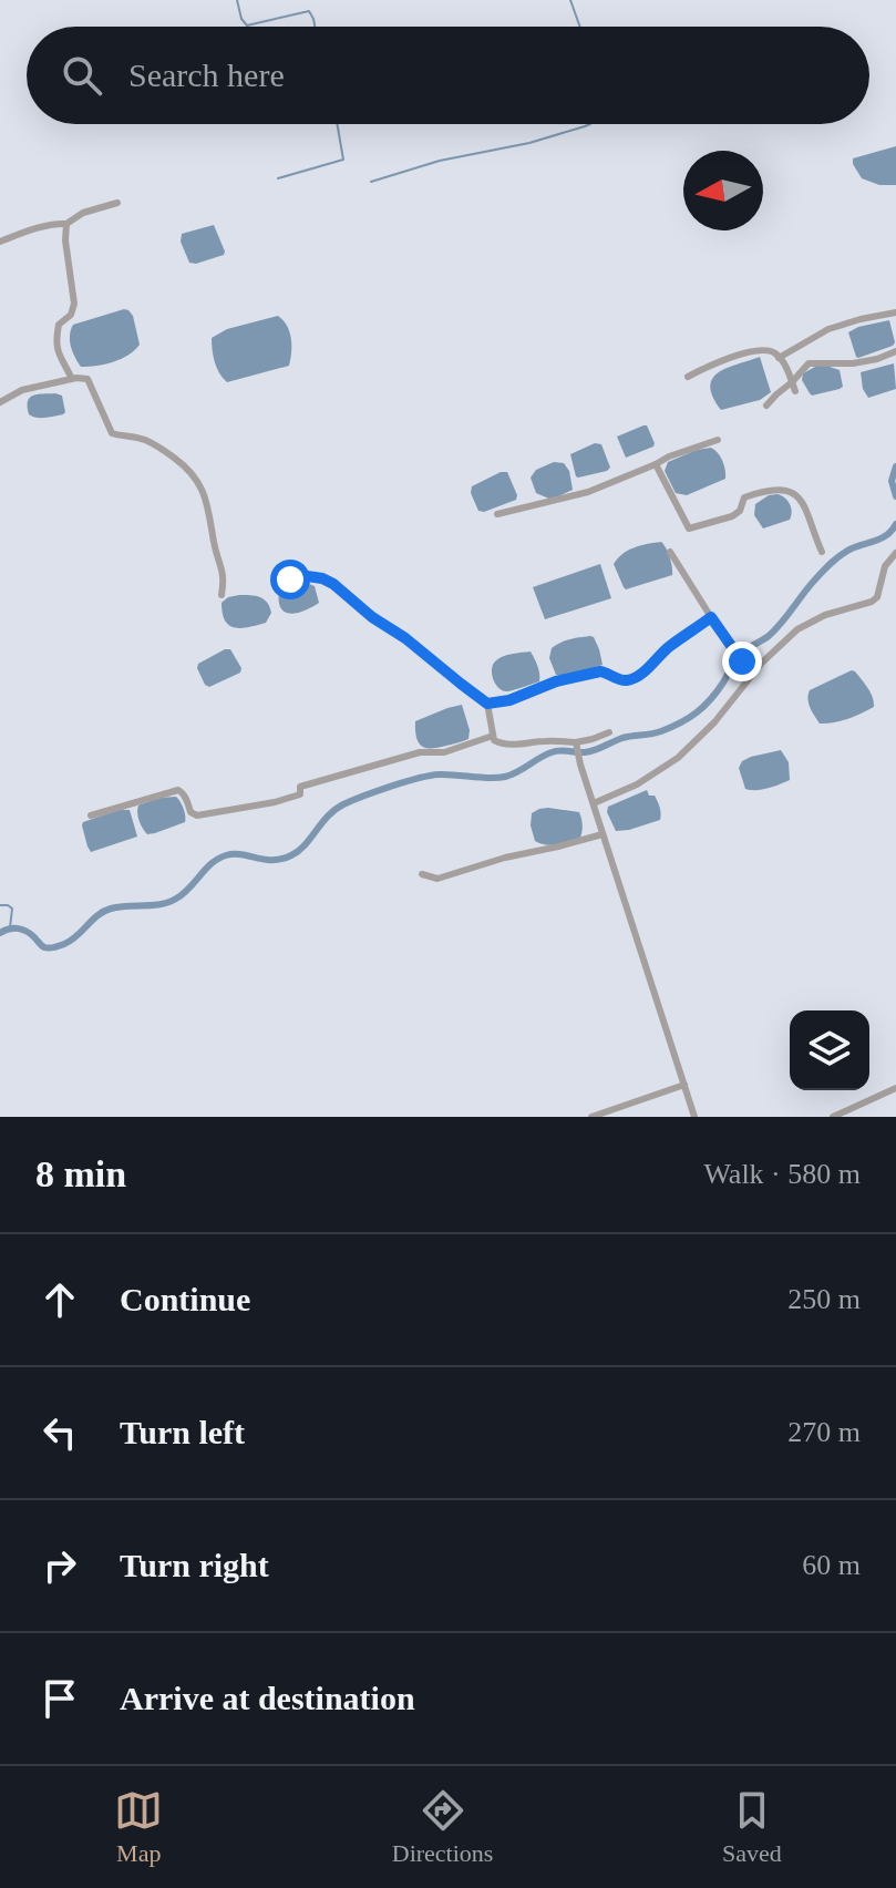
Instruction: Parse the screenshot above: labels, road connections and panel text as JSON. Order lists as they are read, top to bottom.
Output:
{
  "north": "left",
  "page": {
    "search": "Search here",
    "heading": ["8 min", "Walk · 580 m"],
    "list": [
      ["Continue", "250 m"],
      ["Turn left", "270 m"],
      ["Turn right", "60 m"],
      "Arrive at destination"
    ],
    "nav": ["Map", "Directions", "Saved"]
  }
}
